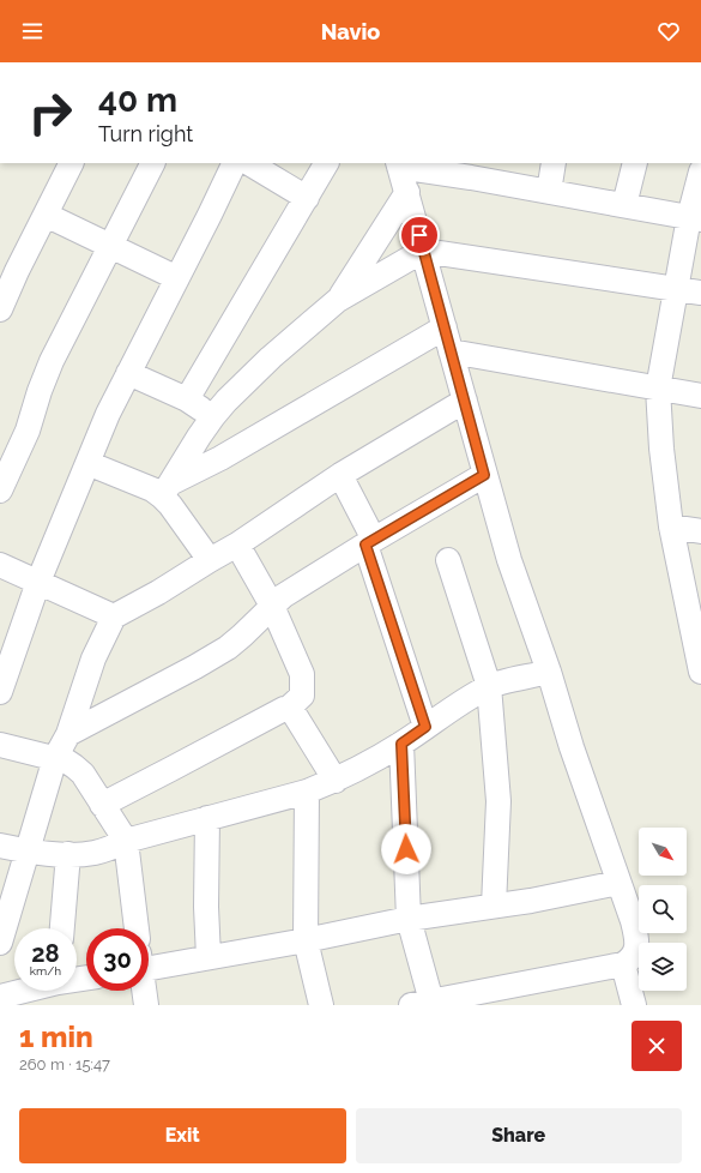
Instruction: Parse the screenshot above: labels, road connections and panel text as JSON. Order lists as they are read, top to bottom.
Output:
{
  "north": "bottom right",
  "page": {
    "header": "Navio",
    "turn": ["40 m", "Turn right"],
    "speed": "28 km/h",
    "limit": "30",
    "heading": ["1 min", "260 m · 15:47"],
    "buttons": ["Exit", "Share"]
  }
}
